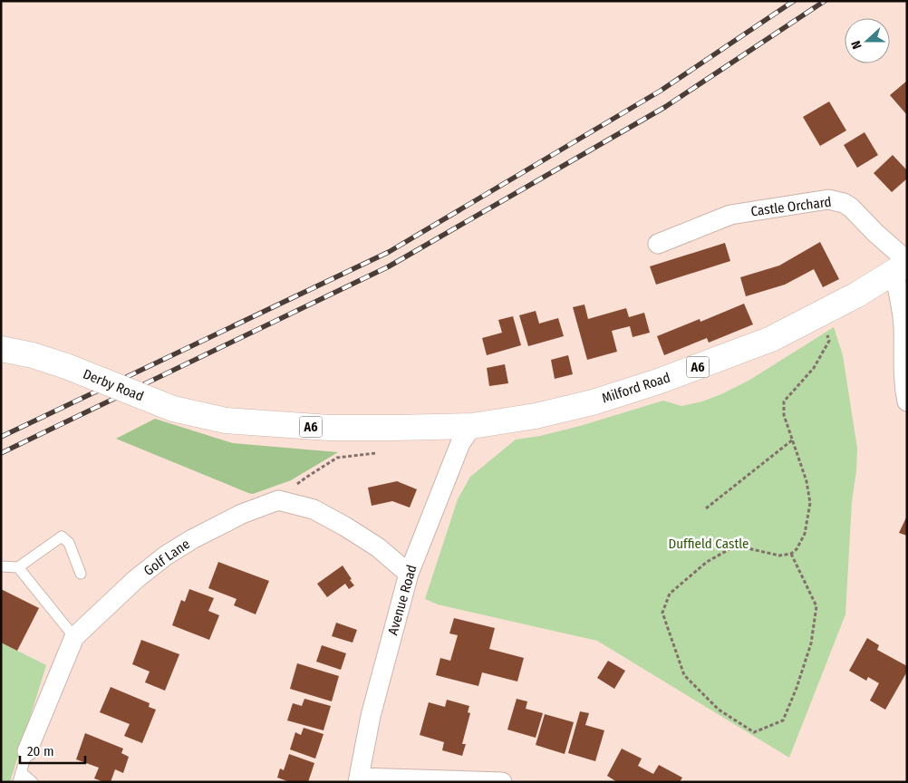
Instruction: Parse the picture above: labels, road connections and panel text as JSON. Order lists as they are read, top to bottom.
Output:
{
  "streets": {
    "highway": ["A6", "Derby Road", "Milford Road"],
    "street": ["Castle Orchard", "Golf Lane", "Avenue Road"]
  },
  "crossings": [
    ["Castle Orchard", "Milford Road"],
    ["Derby Road", "Milford Road"],
    ["Milford Road", "Avenue Road"]
  ],
  "parks": ["Duffield Castle"],
  "scale_bar": "20 m",
  "north": "left"
}
